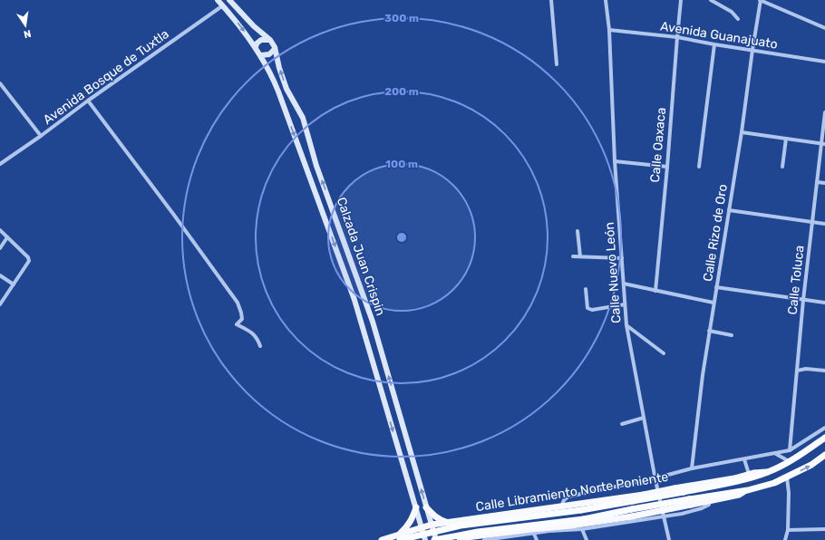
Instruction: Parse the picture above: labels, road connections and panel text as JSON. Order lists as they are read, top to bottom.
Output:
{
  "streets": {
    "highway": ["Calle Libramiento Norte Poniente"],
    "main road": ["Calzada Juan Crispin"],
    "street": [
      "Avenida Guanajuato",
      "Avenida Bosque de Tuxtla",
      "Calle Oaxaca",
      "Calle Rizo de Oro",
      "Calle Nuevo León",
      "Calle Toluca"
    ]
  },
  "crossings": [
    ["Avenida Guanajuato", "Calle Oaxaca"],
    ["Avenida Guanajuato", "Calle Rizo de Oro"],
    ["Avenida Guanajuato", "Calle Nuevo León"],
    ["Avenida Bosque de Tuxtla", "Calzada Juan Crispin"],
    ["Calzada Juan Crispin", "Calle Libramiento Norte Poniente"]
  ],
  "north": "bottom",
  "rings": ["300 m", "200 m", "100 m"]
}
